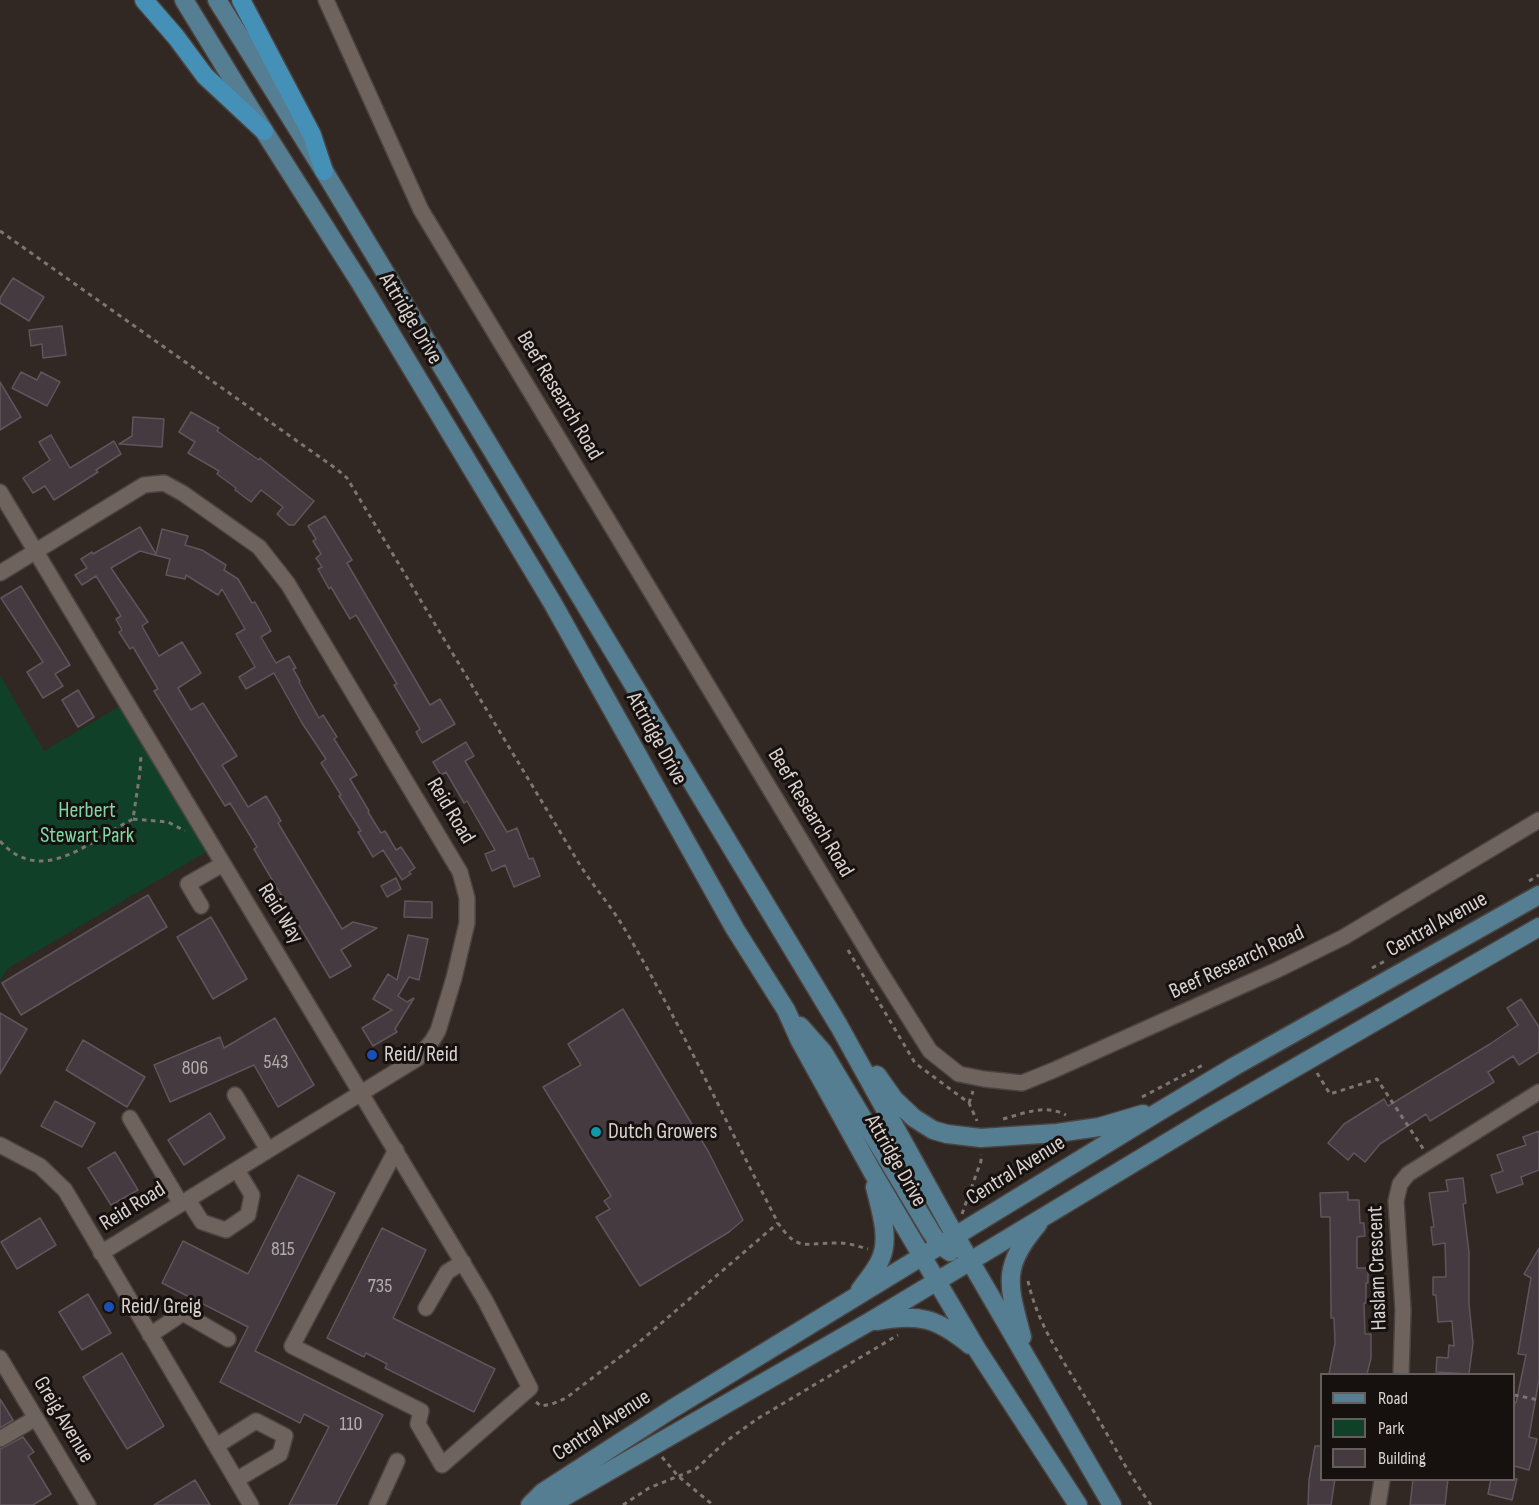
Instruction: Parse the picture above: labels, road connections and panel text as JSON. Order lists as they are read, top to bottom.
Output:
{
  "streets": {
    "main road": ["Attridge Drive", "Central Avenue"],
    "street": [
      "Beef Research Road",
      "Reid Road",
      "Reid Way",
      "Haslam Crescent",
      "Greig Avenue"
    ]
  },
  "crossings": [
    ["Attridge Drive", "Central Avenue"],
    ["Reid Road", "Reid Way"]
  ],
  "parks": ["Herbert Stewart Park"],
  "places": ["Reid/ Reid", "Dutch Growers", "Reid/ Greig"],
  "house_numbers": [
    "543",
    "806",
    "815",
    "735",
    "110"
  ],
  "legend": ["Road", "Park", "Building"]
}
